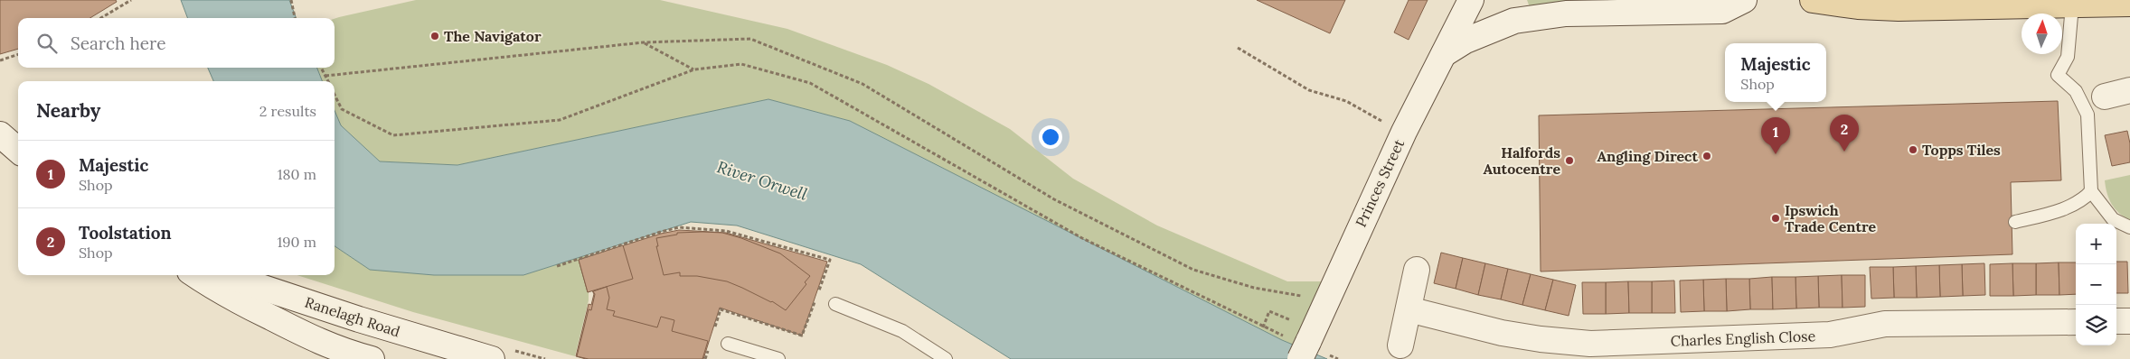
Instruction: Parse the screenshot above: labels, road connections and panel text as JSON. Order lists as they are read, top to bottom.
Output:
{
  "streets": {
    "main road": ["Princes Street", "Ranelagh Road", "Charles English Close"]
  },
  "water": ["River Orwell"],
  "places": [
    "The Navigator",
    "Topps Tiles",
    "Angling Direct",
    "Halfords Autocentre",
    "Ipswich Trade Centre"
  ],
  "north": "top",
  "page": {
    "search": "Search here",
    "popup": ["Majestic", "Shop"],
    "heading": ["Nearby", "2 results"],
    "pins": ["2", "1"],
    "list": [
      {
        "mark": "1",
        "name": "Majestic",
        "note": "Shop",
        "value": "180 m"
      },
      {
        "mark": "2",
        "name": "Toolstation",
        "note": "Shop",
        "value": "190 m"
      }
    ],
    "map_buttons": ["+", "−"]
  }
}
